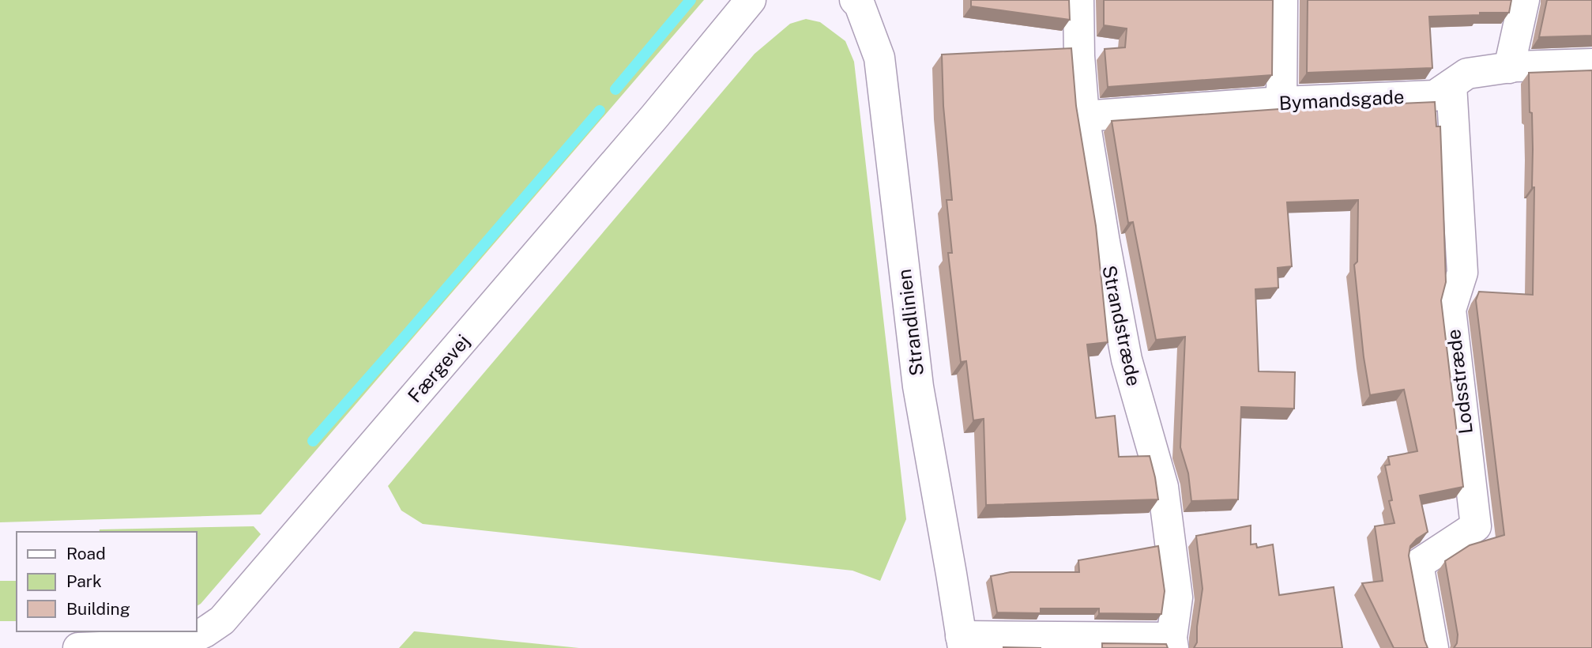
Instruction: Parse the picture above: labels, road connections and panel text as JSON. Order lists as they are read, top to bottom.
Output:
{
  "streets": {
    "street": [
      "Bymandsgade",
      "Strandlinien",
      "Strandstræde",
      "Færgevej",
      "Lodsstræde"
    ]
  },
  "crossings": [
    ["Bymandsgade", "Strandstræde"],
    ["Bymandsgade", "Lodsstræde"]
  ],
  "legend": ["Road", "Park", "Building"]
}
